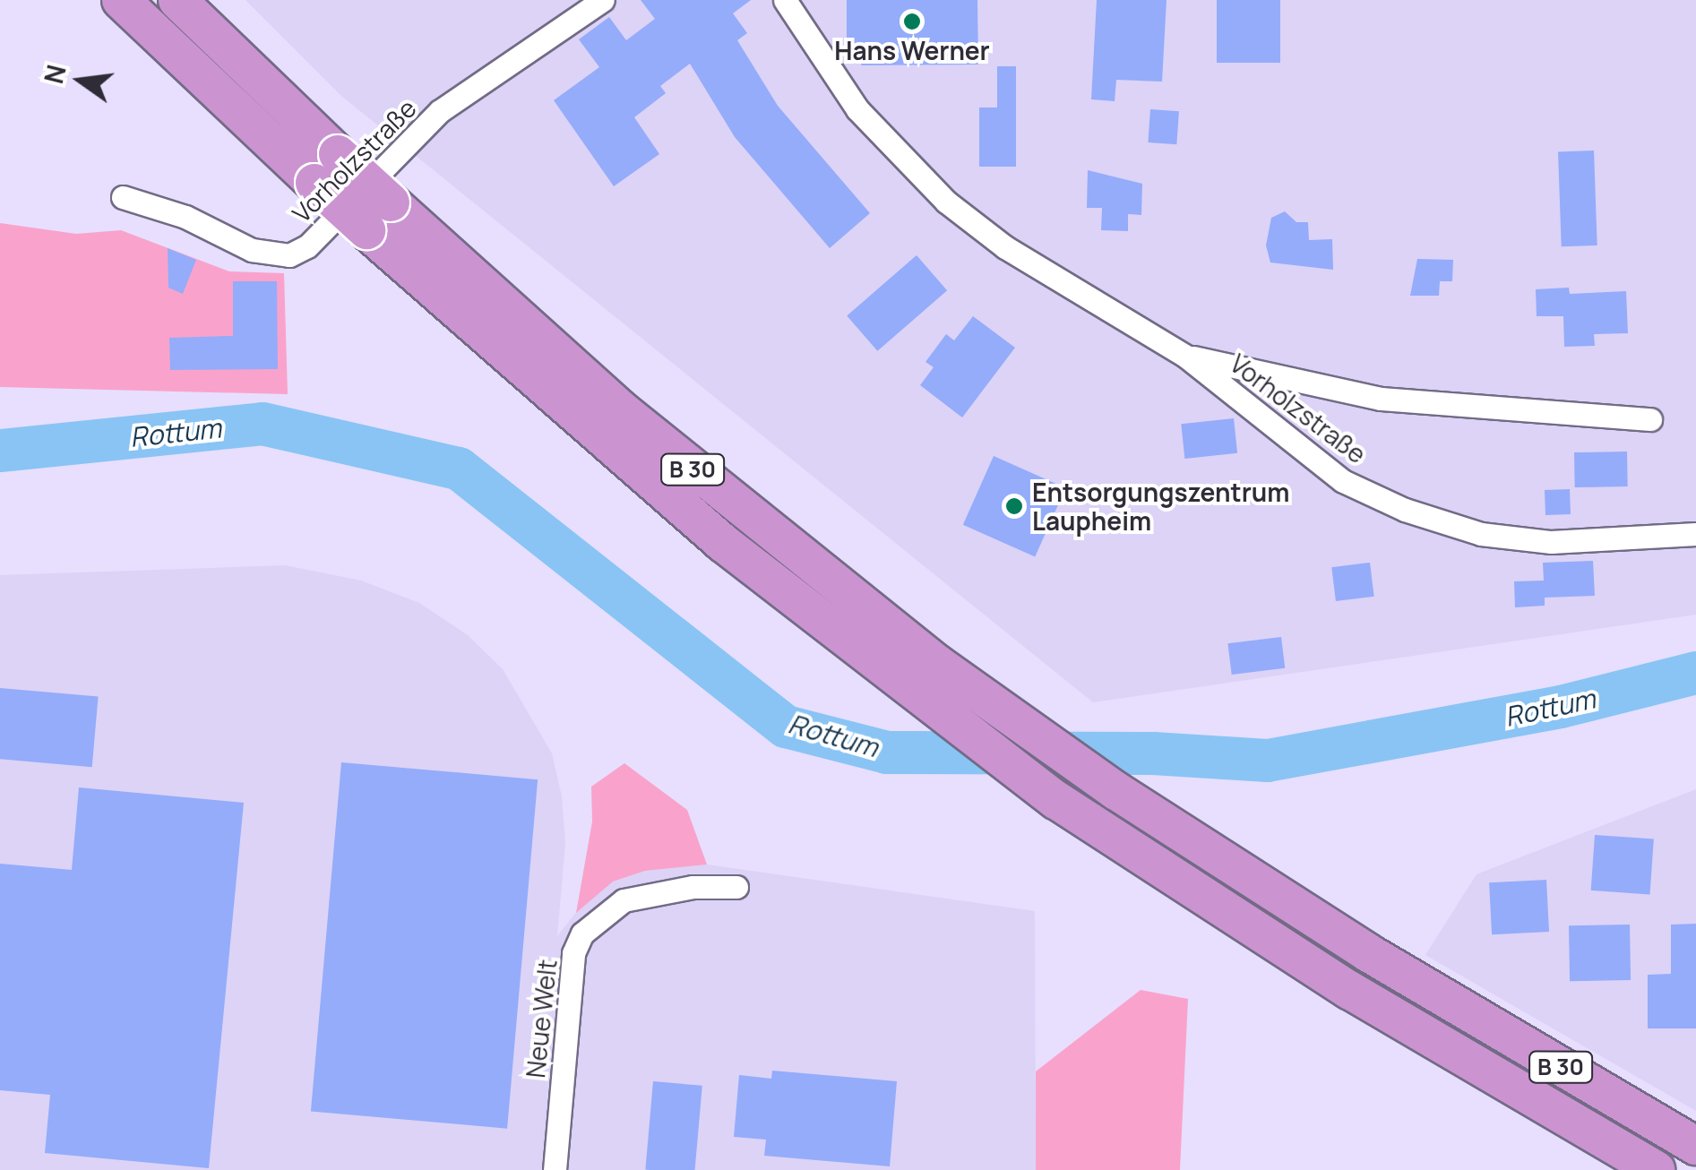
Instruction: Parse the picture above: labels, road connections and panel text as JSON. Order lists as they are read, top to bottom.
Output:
{
  "streets": {
    "highway": ["B 30"],
    "street": ["Vorholzstraße", "Neue Welt"]
  },
  "water": ["Rottum"],
  "places": ["Hans Werner", "Entsorgungszentrum Laupheim"],
  "north": "left"
}
